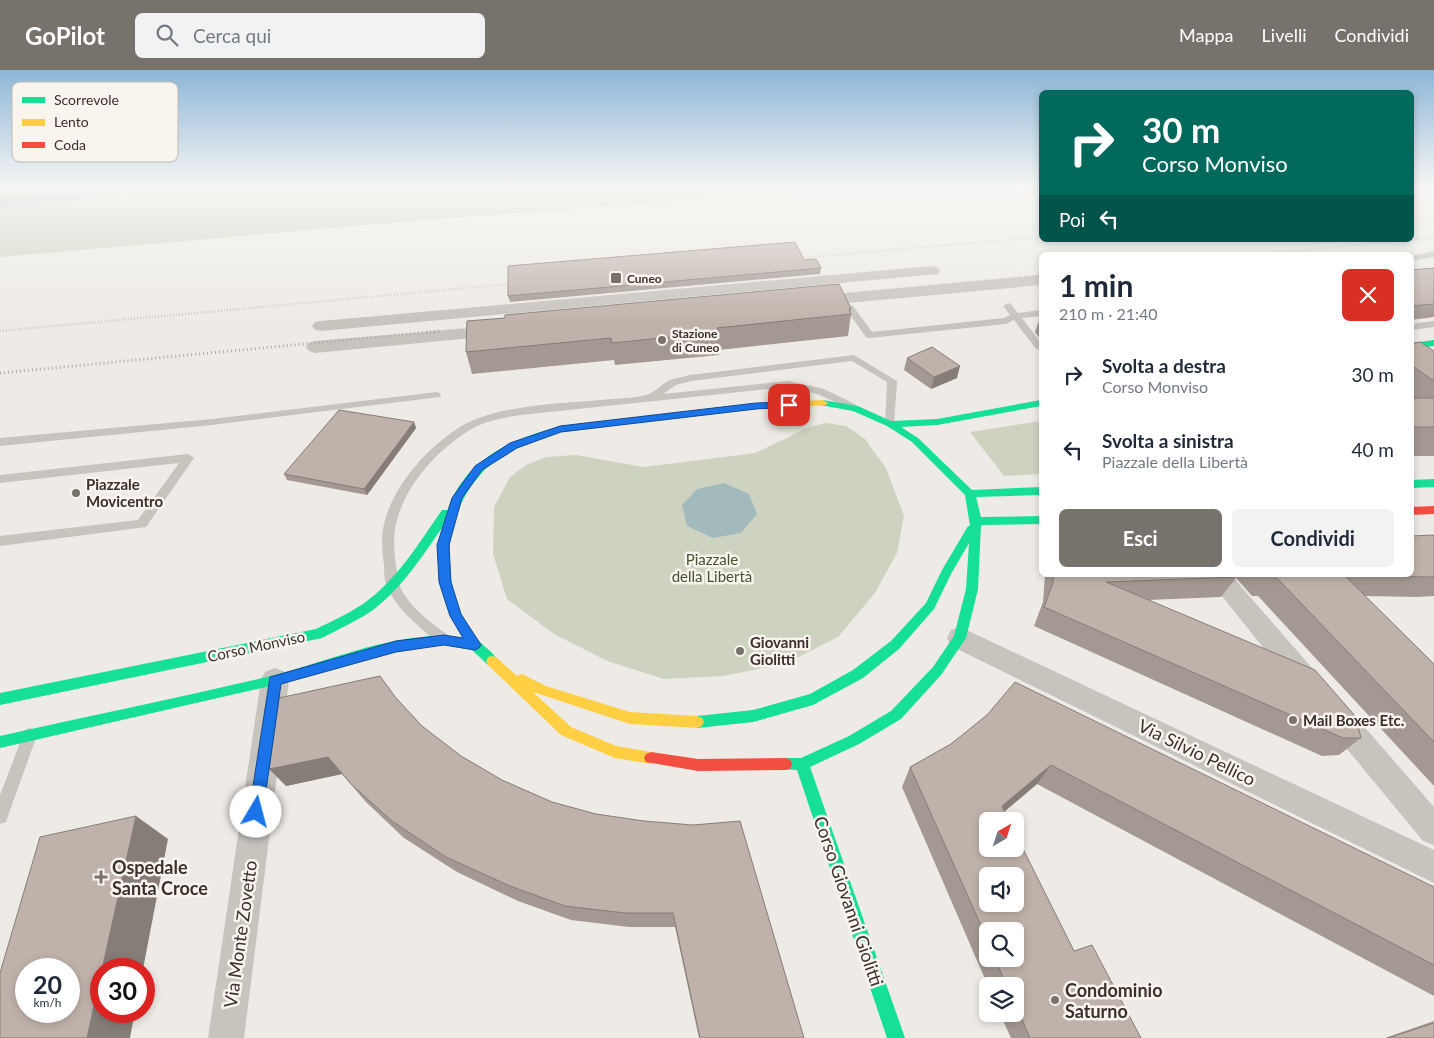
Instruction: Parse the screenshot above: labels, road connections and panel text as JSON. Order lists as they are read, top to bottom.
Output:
{
  "streets": {
    "main road": ["Corso Monviso", "Corso Giovanni Giolitti"],
    "street": ["Via Silvio Pellico", "Via Monte Zovetto"]
  },
  "parks": ["Piazzale della Libertà"],
  "places": {
    "transit": ["Cuneo"],
    "other": [
      "Stazione di Cuneo",
      "Piazzale Movicentro",
      "Giovanni Giolitti",
      "Mail Boxes Etc.",
      "Condominio Saturno"
    ],
    "health": ["Ospedale Santa Croce"]
  },
  "legend": ["Scorrevole", "Lento", "Coda"],
  "north": "top right",
  "page": {
    "header": "GoPilot",
    "search": "Cerca qui",
    "nav": ["Mappa", "Livelli", "Condividi"],
    "turn": ["30 m", "Corso Monviso"],
    "then": "Poi",
    "heading": ["1 min", "210 m · 21:40"],
    "list": [
      {
        "name": "Svolta a destra",
        "note": "Corso Monviso",
        "value": "30 m"
      },
      {
        "name": "Svolta a sinistra",
        "note": "Piazzale della Libertà",
        "value": "40 m"
      }
    ],
    "buttons": ["Esci", "Condividi"],
    "speed": "20 km/h",
    "limit": "30"
  }
}
